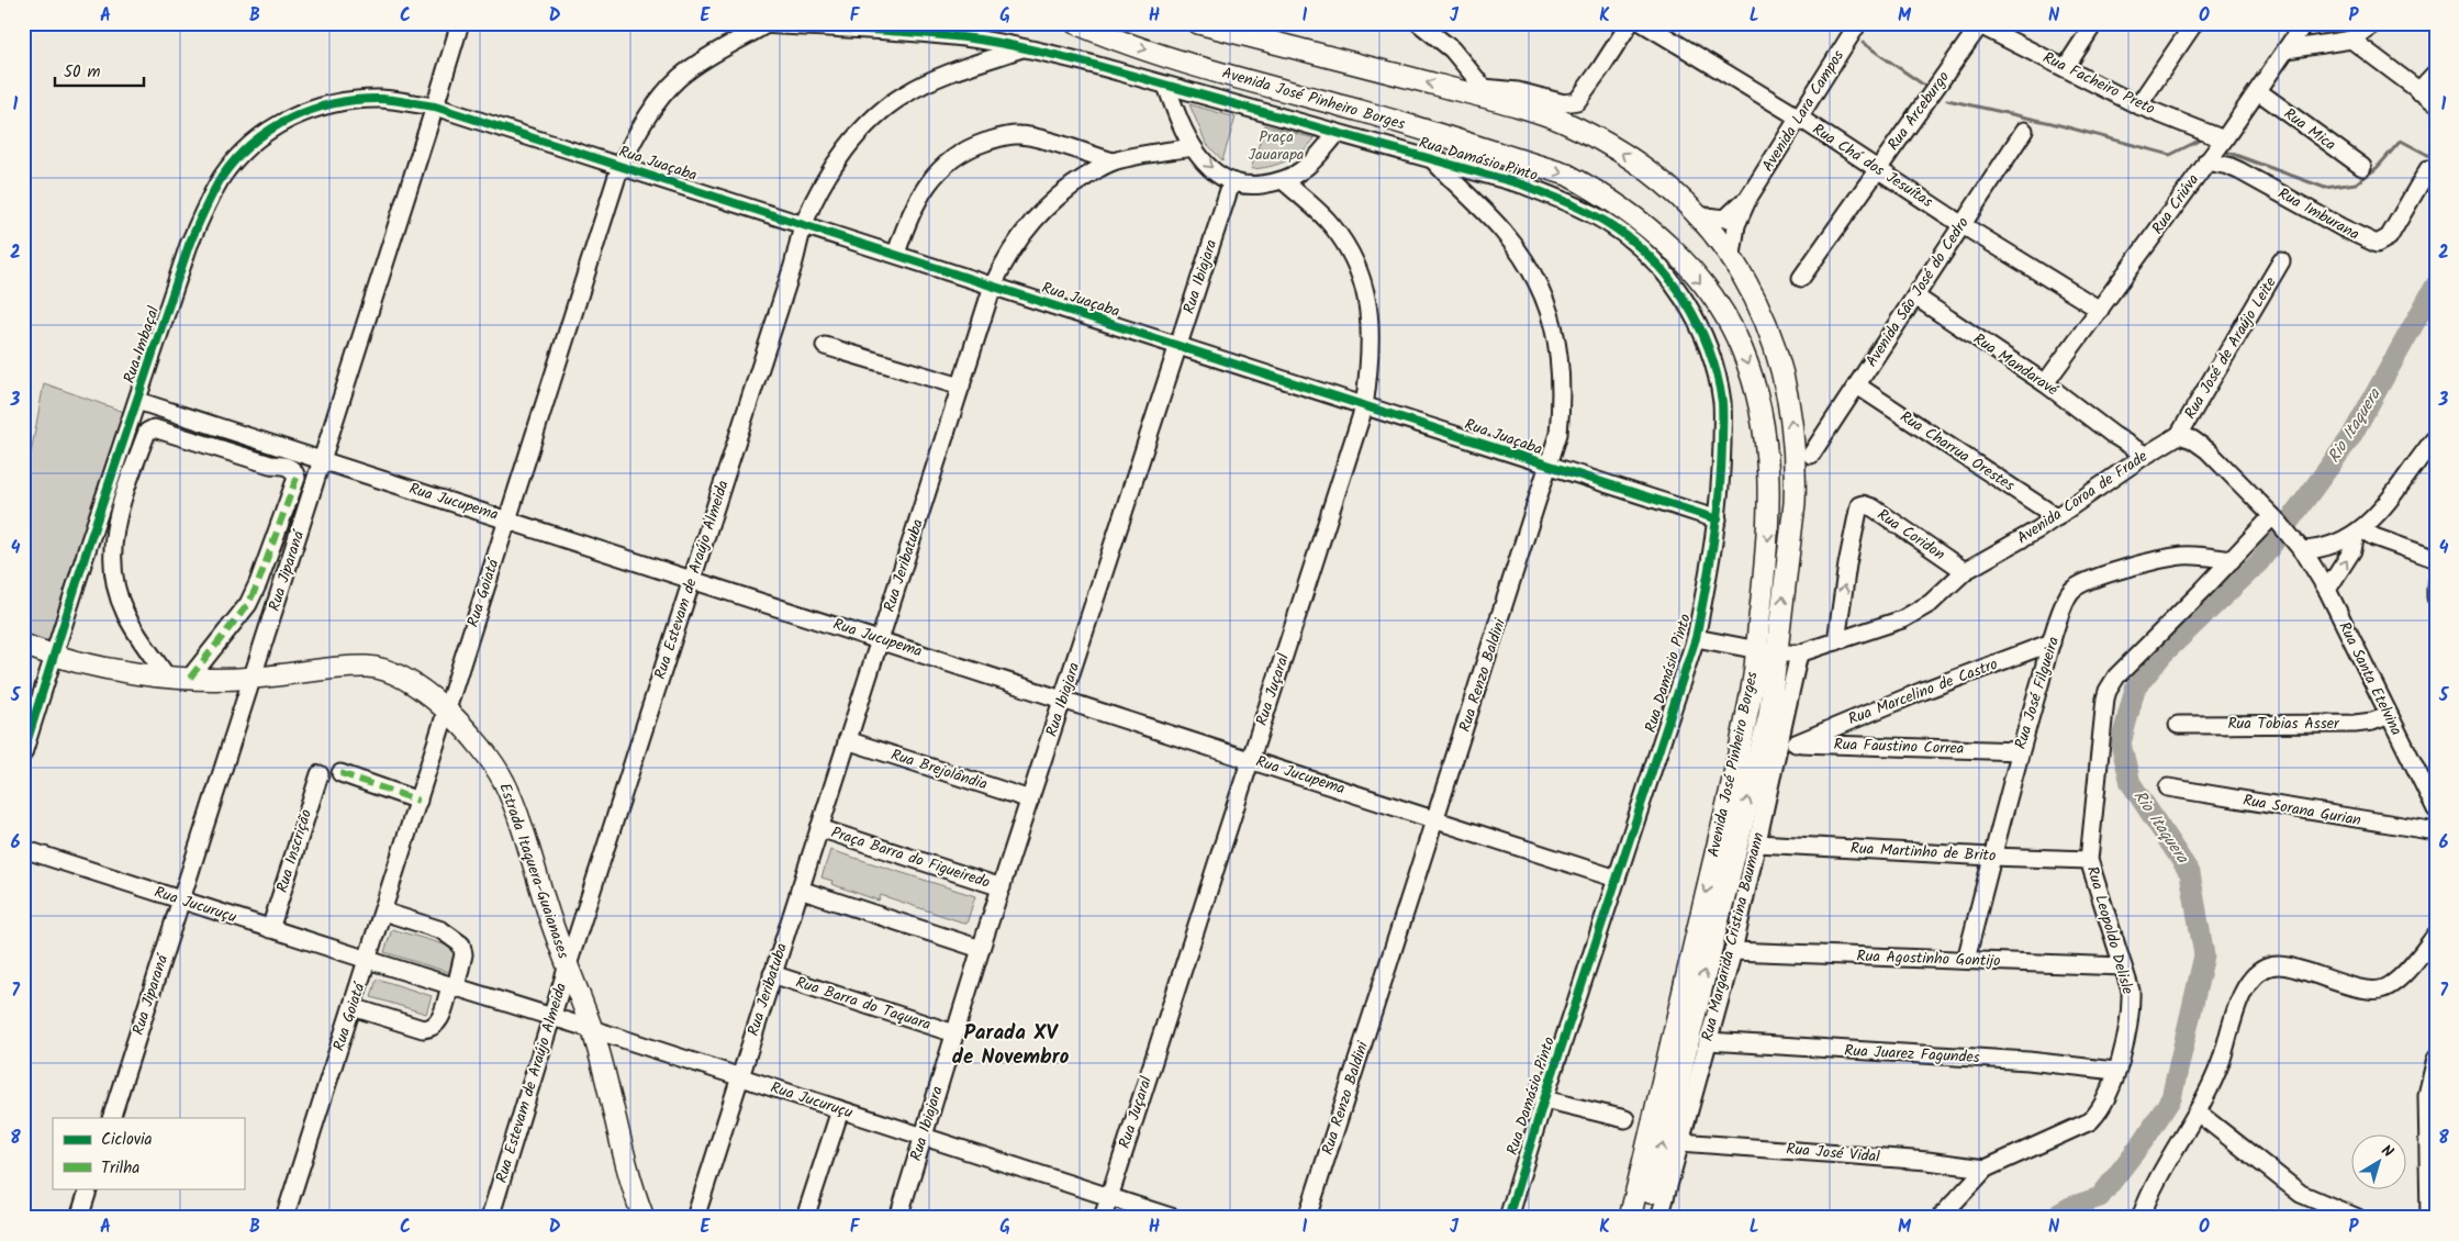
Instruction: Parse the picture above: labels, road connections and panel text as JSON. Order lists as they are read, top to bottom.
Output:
{
  "streets": {
    "main road": ["Avenida José Pinheiro Borges", "Estrada Itaquera-Guaianases"],
    "street": [
      "Rua Facheiro Preto",
      "Avenida Lara Campos",
      "Rua Arceburgo",
      "Rua Mica",
      "Rua Damásio Pinto",
      "Rua Juaçaba",
      "Rua Chá dos Jesuítas",
      "Rua Criúva",
      "Rua Imburana",
      "Rua Ibiajara",
      "Avenida São José do Cedro",
      "Rua Imbaçal",
      "Rua José de Araújo Leite",
      "Rua Mandaravé",
      "Rua Charrua Orestes",
      "Avenida Coroa de Frade",
      "Rua Jucupema",
      "Rua Coridon",
      "Rua Jeribatuba",
      "Rua Jiparaná",
      "Rua Estevam de Araújo Almeida",
      "Rua Goiatá",
      "Rua Renzo Baldini",
      "Rua Santa Etelvina",
      "Rua Juçaral",
      "Rua Marcelino de Castro",
      "Rua José Filgueira",
      "Rua Tobias Asser",
      "Rua Faustino Correa",
      "Rua Brejolândia",
      "Rua Sorana Gurian",
      "Rua Inscrição",
      "Rua Martinho de Brito",
      "Praça Barra do Figueiredo",
      "Rua Jucuruçu",
      "Rua Leopoldo Delisle",
      "Rua Margarida Cristina Baumann",
      "Rua Agostinho Gontijo",
      "Rua Barra do Taquara",
      "Rua Juarez Fagundes",
      "Rua José Vidal"
    ]
  },
  "crossings": [
    ["Rua Facheiro Preto", "Rua Arceburgo"],
    ["Rua Facheiro Preto", "Rua Criúva"],
    ["Rua Facheiro Preto", "Rua Imburana"],
    ["Avenida José Pinheiro Borges", "Avenida Lara Campos"],
    ["Avenida José Pinheiro Borges", "Avenida Coroa de Frade"],
    ["Avenida Lara Campos", "Rua Chá dos Jesuítas"],
    ["Rua Arceburgo", "Rua Chá dos Jesuítas"],
    ["Rua Mica", "Rua Criúva"],
    ["Rua Damásio Pinto", "Rua Juaçaba"],
    ["Rua Damásio Pinto", "Avenida Coroa de Frade"],
    ["Rua Damásio Pinto", "Rua Jucupema"],
    ["Rua Damásio Pinto", "Rua Estevam de Araújo Almeida"],
    ["Rua Damásio Pinto", "Rua Goiatá"],
    ["Rua Damásio Pinto", "Rua Renzo Baldini"],
    ["Rua Juaçaba", "Rua Ibiajara"],
    ["Rua Juaçaba", "Rua Imbaçal"],
    ["Rua Juaçaba", "Rua Jeribatuba"],
    ["Rua Juaçaba", "Rua Jiparaná"],
    ["Rua Juaçaba", "Rua Estevam de Araújo Almeida"],
    ["Rua Juaçaba", "Rua Goiatá"],
    ["Rua Juaçaba", "Rua Renzo Baldini"],
    ["Rua Juaçaba", "Rua Juçaral"],
    ["Rua Chá dos Jesuítas", "Rua Criúva"],
    ["Rua Chá dos Jesuítas", "Avenida São José do Cedro"],
    ["Rua Criúva", "Rua Imburana"],
    ["Rua Criúva", "Rua Mandaravé"],
    ["Rua Ibiajara", "Rua Jucupema"],
    ["Rua Ibiajara", "Rua Brejolândia"],
    ["Rua Ibiajara", "Praça Barra do Figueiredo"],
    ["Rua Ibiajara", "Rua Jucuruçu"],
    ["Rua Ibiajara", "Rua Barra do Taquara"],
    ["Avenida São José do Cedro", "Rua Mandaravé"],
    ["Avenida São José do Cedro", "Rua Charrua Orestes"],
    ["Rua Imbaçal", "Rua Jucupema"],
    ["Rua Imbaçal", "Rua Jiparaná"],
    ["Rua Imbaçal", "Estrada Itaquera-Guaianases"],
    ["Rua José de Araújo Leite", "Avenida Coroa de Frade"],
    ["Rua Mandaravé", "Avenida Coroa de Frade"],
    ["Rua Charrua Orestes", "Avenida Coroa de Frade"],
    ["Avenida Coroa de Frade", "Rua Coridon"],
    ["Avenida Coroa de Frade", "Rua Margarida Cristina Baumann"],
    ["Rua Jucupema", "Rua Jeribatuba"],
    ["Rua Jucupema", "Rua Jiparaná"],
    ["Rua Jucupema", "Rua Estevam de Araújo Almeida"],
    ["Rua Jucupema", "Rua Goiatá"],
    ["Rua Jucupema", "Rua Renzo Baldini"],
    ["Rua Jucupema", "Rua Juçaral"],
    ["Rua Jeribatuba", "Rua Brejolândia"],
    ["Rua Jeribatuba", "Praça Barra do Figueiredo"],
    ["Rua Jeribatuba", "Rua Jucuruçu"],
    ["Rua Jeribatuba", "Rua Barra do Taquara"],
    ["Rua Jiparaná", "Estrada Itaquera-Guaianases"],
    ["Rua Jiparaná", "Rua Jucuruçu"],
    ["Rua Estevam de Araújo Almeida", "Estrada Itaquera-Guaianases"],
    ["Rua Estevam de Araújo Almeida", "Rua Jucuruçu"],
    ["Rua Goiatá", "Estrada Itaquera-Guaianases"],
    ["Rua Goiatá", "Rua Jucuruçu"],
    ["Rua Santa Etelvina", "Rua Tobias Asser"],
    ["Rua Juçaral", "Rua Jucuruçu"],
    ["Rua Marcelino de Castro", "Rua José Filgueira"],
    ["Rua Marcelino de Castro", "Rua Faustino Correa"],
    ["Rua Marcelino de Castro", "Rua Margarida Cristina Baumann"],
    ["Rua José Filgueira", "Rua Faustino Correa"],
    ["Rua José Filgueira", "Rua Martinho de Brito"],
    ["Rua José Filgueira", "Rua Leopoldo Delisle"],
    ["Rua José Filgueira", "Rua Agostinho Gontijo"],
    ["Rua Faustino Correa", "Rua Margarida Cristina Baumann"],
    ["Rua Inscrição", "Rua Jucuruçu"],
    ["Rua Martinho de Brito", "Rua Leopoldo Delisle"],
    ["Rua Martinho de Brito", "Rua Margarida Cristina Baumann"],
    ["Estrada Itaquera-Guaianases", "Rua Jucuruçu"],
    ["Rua Leopoldo Delisle", "Rua Agostinho Gontijo"],
    ["Rua Leopoldo Delisle", "Rua Juarez Fagundes"],
    ["Rua Leopoldo Delisle", "Rua José Vidal"],
    ["Rua Margarida Cristina Baumann", "Rua Agostinho Gontijo"],
    ["Rua Margarida Cristina Baumann", "Rua Juarez Fagundes"],
    ["Rua Margarida Cristina Baumann", "Rua José Vidal"]
  ],
  "districts": ["Parada XV de Novembro"],
  "water": ["Rio Itaquera"],
  "parks": ["Praça Jauarapa"],
  "legend": ["Ciclovia", "Trilha"],
  "scale_bar": "50 m",
  "north": "top right",
  "grid": {
    "columns": [
      "A",
      "B",
      "C",
      "D",
      "E",
      "F",
      "G",
      "H",
      "I",
      "J",
      "K",
      "L",
      "M",
      "N",
      "O",
      "P"
    ],
    "rows": [
      "1",
      "2",
      "3",
      "4",
      "5",
      "6",
      "7",
      "8"
    ]
  }
}
